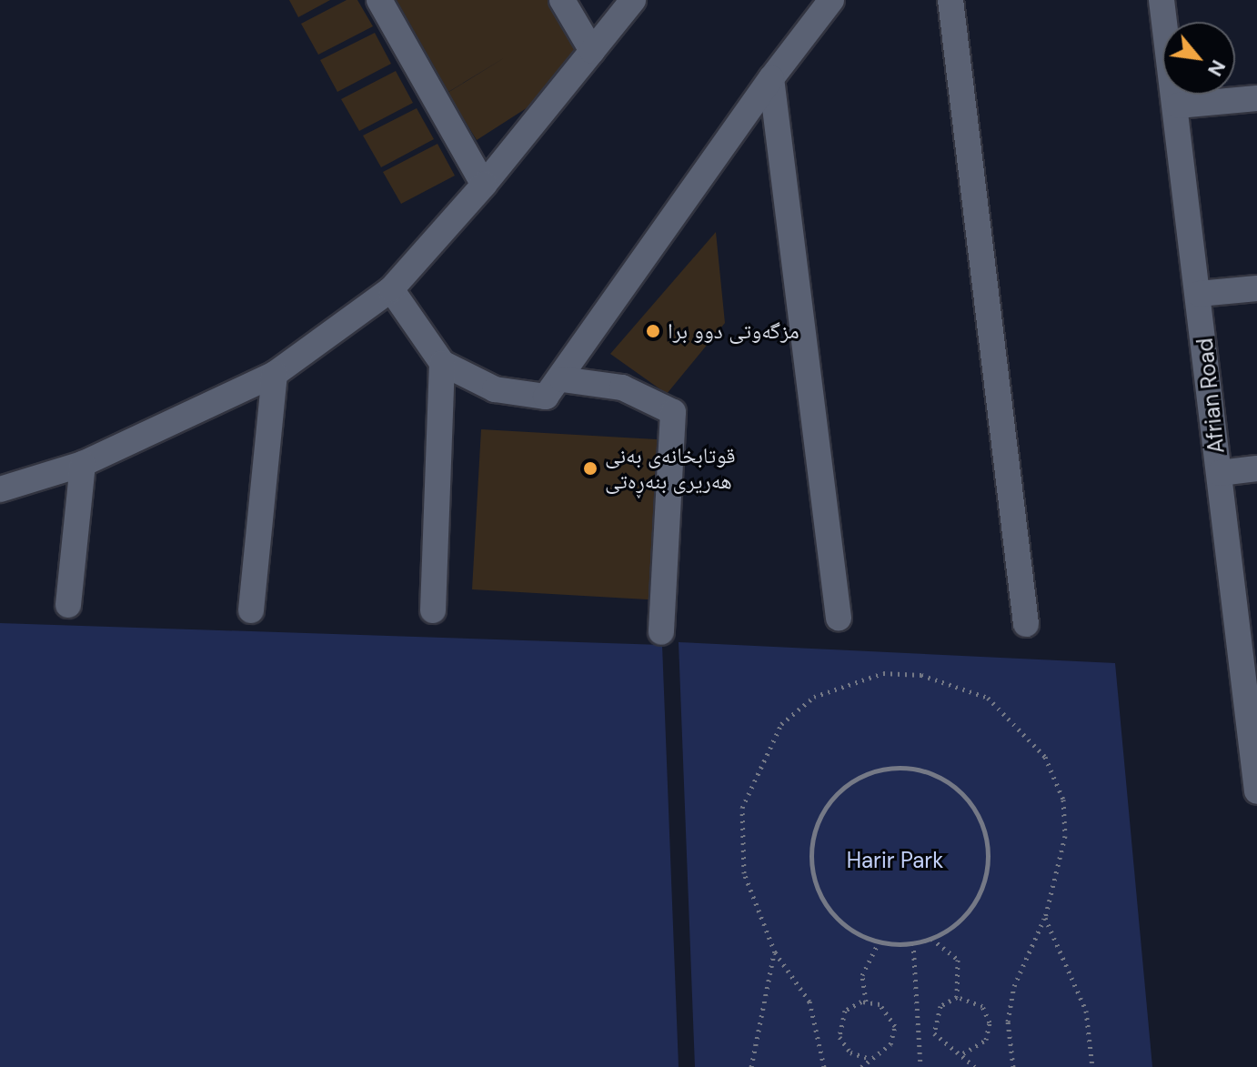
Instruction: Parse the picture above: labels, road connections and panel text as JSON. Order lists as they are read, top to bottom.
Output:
{
  "streets": {
    "street": ["Afrian Road"]
  },
  "parks": ["Harir Park"],
  "places": ["مزگەوتی دوو برا", "قوتابخانەی بەنی هەریری بنەڕەتی"],
  "north": "bottom right"
}
